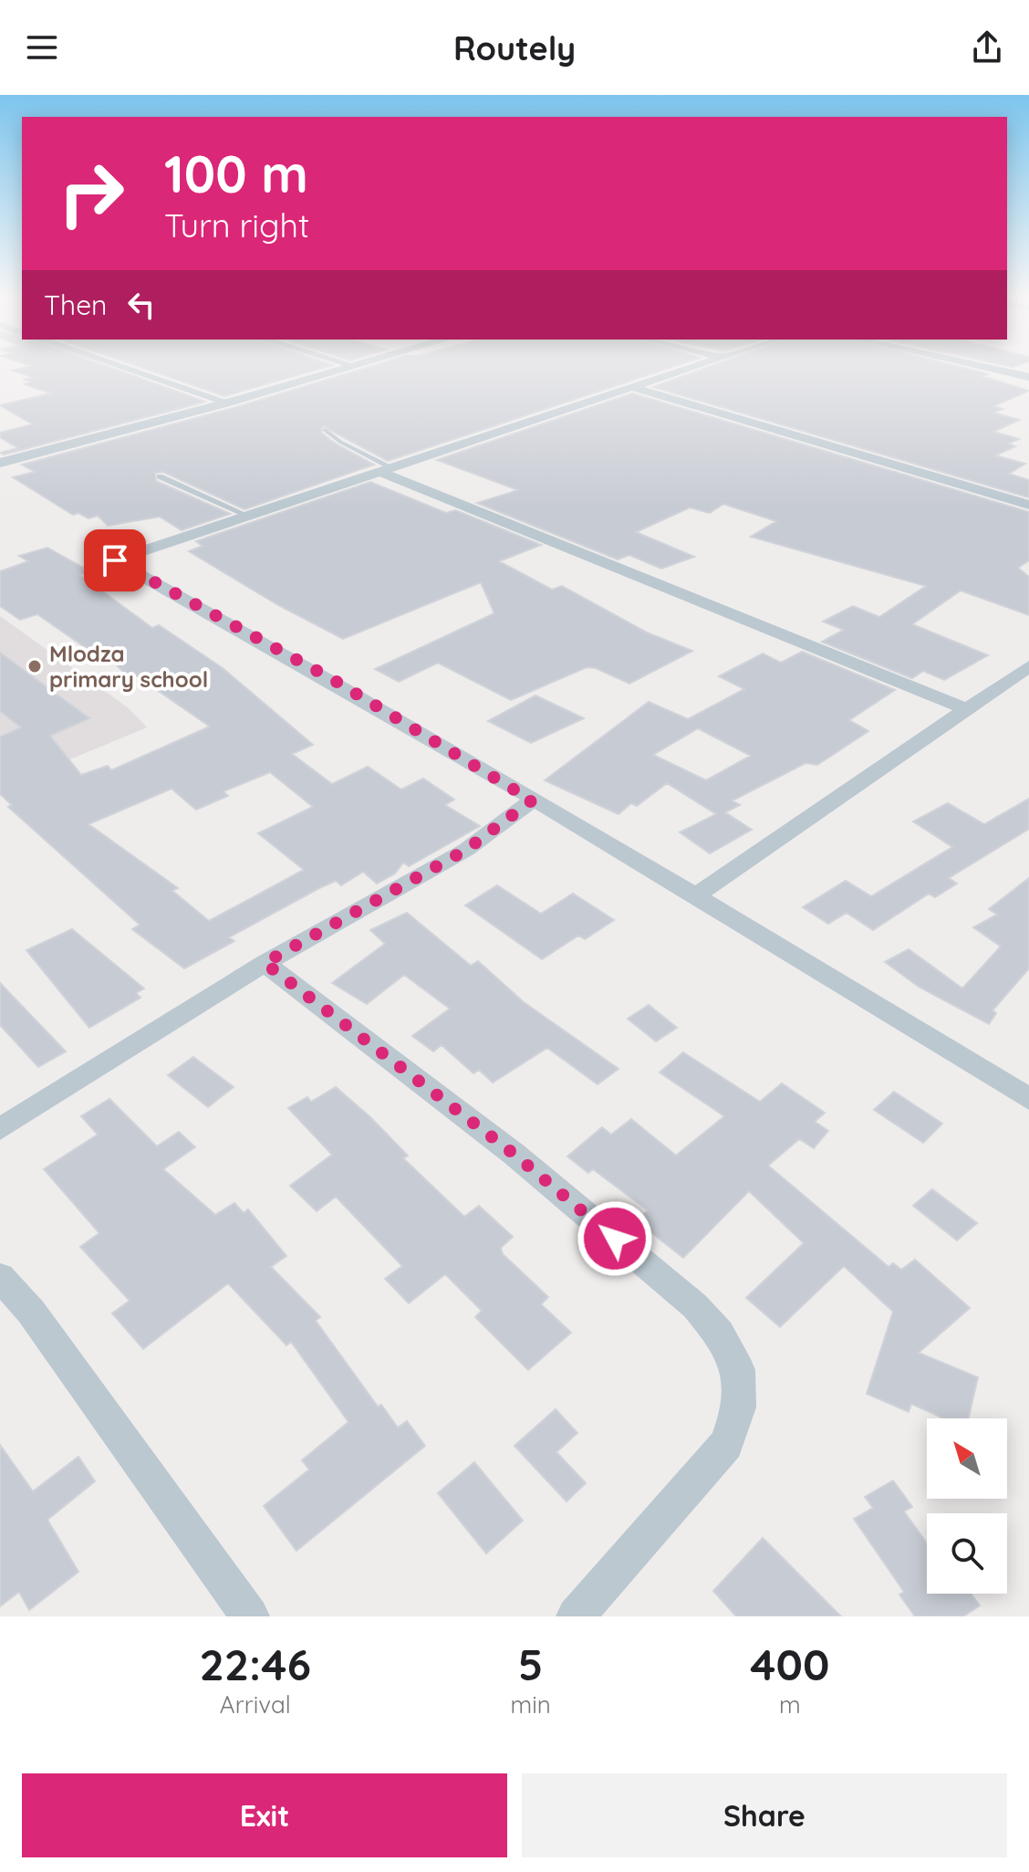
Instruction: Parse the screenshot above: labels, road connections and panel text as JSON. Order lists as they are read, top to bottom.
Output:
{
  "places": ["Mlodza primary school"],
  "north": "top left",
  "page": {
    "header": "Routely",
    "turn": ["100 m", "Turn right"],
    "then": "Then",
    "eta": [
      "22:46",
      "Arrival",
      "5",
      "min",
      "400",
      "m"
    ],
    "buttons": ["Exit", "Share"]
  }
}
